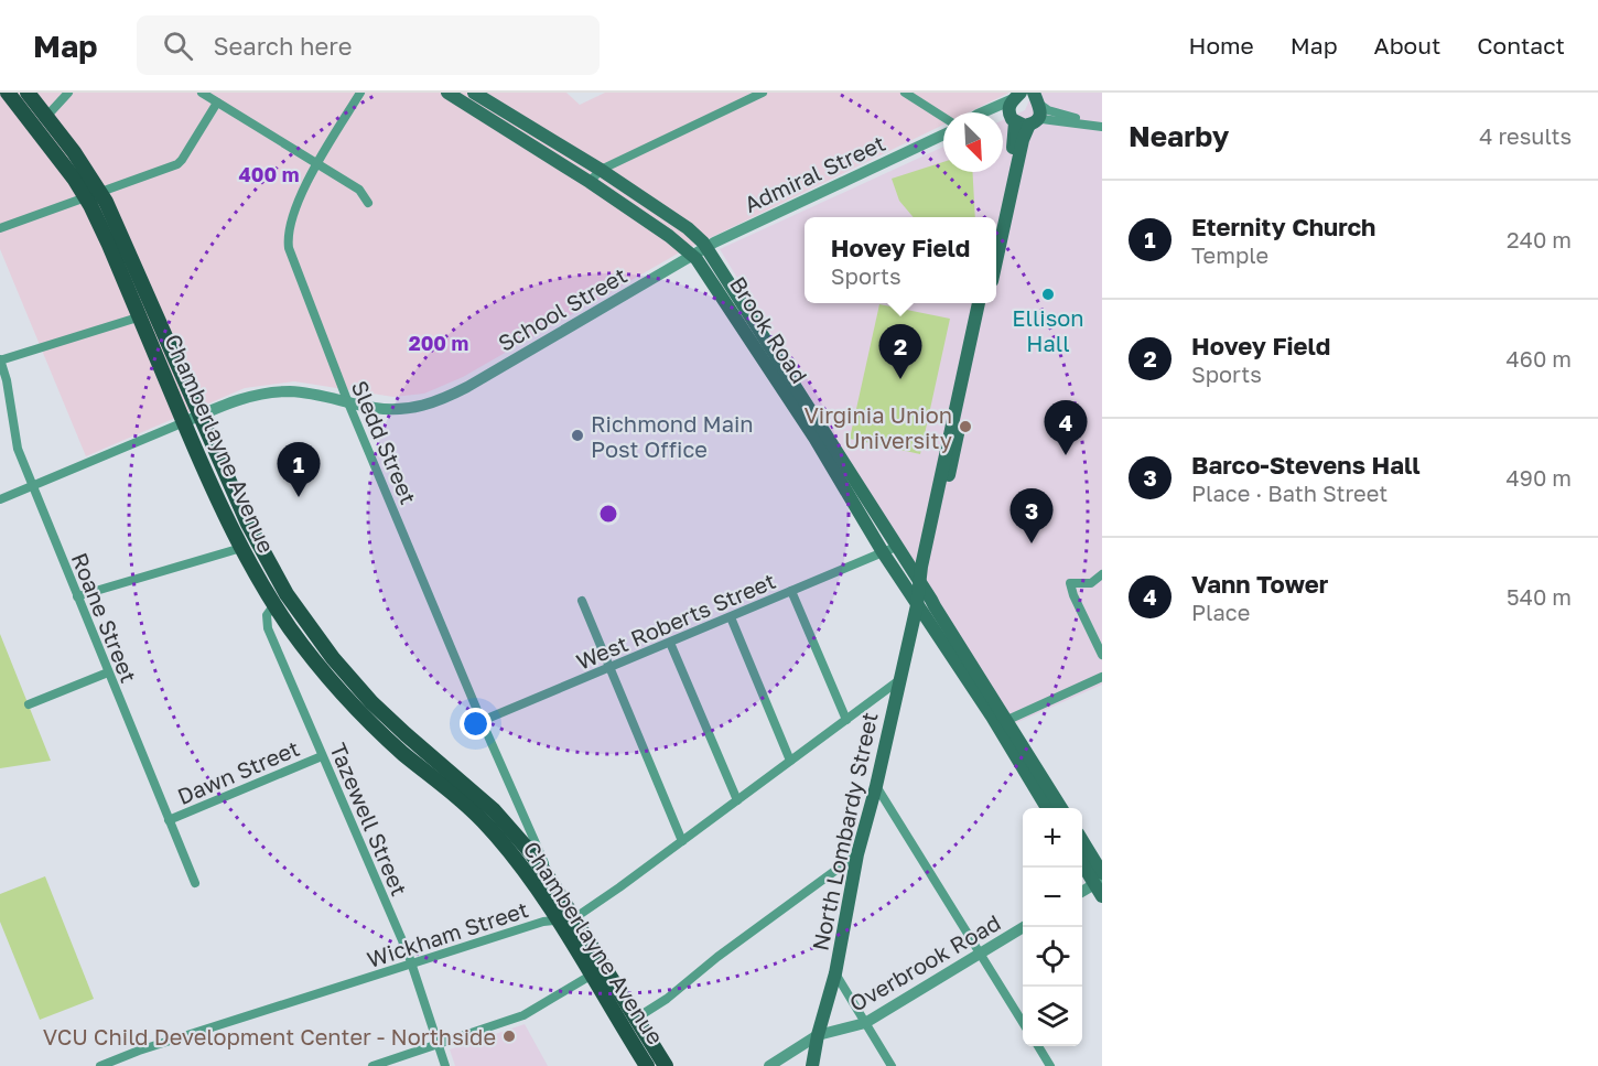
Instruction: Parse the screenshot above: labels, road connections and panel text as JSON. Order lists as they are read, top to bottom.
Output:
{
  "streets": {
    "main road": ["Brook Road", "Chamberlayne Avenue", "North Lombardy Street"],
    "street": [
      "Admiral Street",
      "School Street",
      "Sledd Street",
      "Roane Street",
      "West Roberts Street",
      "Dawn Street",
      "Tazewell Street",
      "Wickham Street",
      "Overbrook Road"
    ]
  },
  "crossings": [
    ["Admiral Street", "School Street"],
    ["Admiral Street", "Brook Road"],
    ["School Street", "Brook Road"],
    ["School Street", "Sledd Street"],
    ["School Street", "Chamberlayne Avenue"],
    ["School Street", "Roane Street"],
    ["Brook Road", "West Roberts Street"],
    ["Brook Road", "North Lombardy Street"],
    ["Sledd Street", "Chamberlayne Avenue"],
    ["Sledd Street", "West Roberts Street"],
    ["Chamberlayne Avenue", "Tazewell Street"],
    ["Chamberlayne Avenue", "Wickham Street"],
    ["Roane Street", "Dawn Street"],
    ["Dawn Street", "Tazewell Street"],
    ["Tazewell Street", "Wickham Street"],
    ["North Lombardy Street", "Overbrook Road"]
  ],
  "places": [
    "Ellison Hall",
    "Virginia Union University",
    "Richmond Main Post Office",
    "VCU Child Development Center - Northside"
  ],
  "north": "bottom right",
  "page": {
    "header": "Map",
    "search": "Search here",
    "nav": [
      "Home",
      "Map",
      "About",
      "Contact"
    ],
    "heading": ["Nearby", "4 results"],
    "list": [
      {
        "mark": "1",
        "name": "Eternity Church",
        "note": "Temple",
        "value": "240 m"
      },
      {
        "mark": "2",
        "name": "Hovey Field",
        "note": "Sports",
        "value": "460 m"
      },
      {
        "mark": "3",
        "name": "Barco-Stevens Hall",
        "note": "Place · Bath Street",
        "value": "490 m"
      },
      {
        "mark": "4",
        "name": "Vann Tower",
        "note": "Place",
        "value": "540 m"
      }
    ],
    "popup": ["Hovey Field", "Sports"],
    "pins": [
      "2",
      "4",
      "1",
      "3"
    ],
    "map_buttons": ["+", "−"]
  },
  "rings": ["400 m", "200 m"]
}
